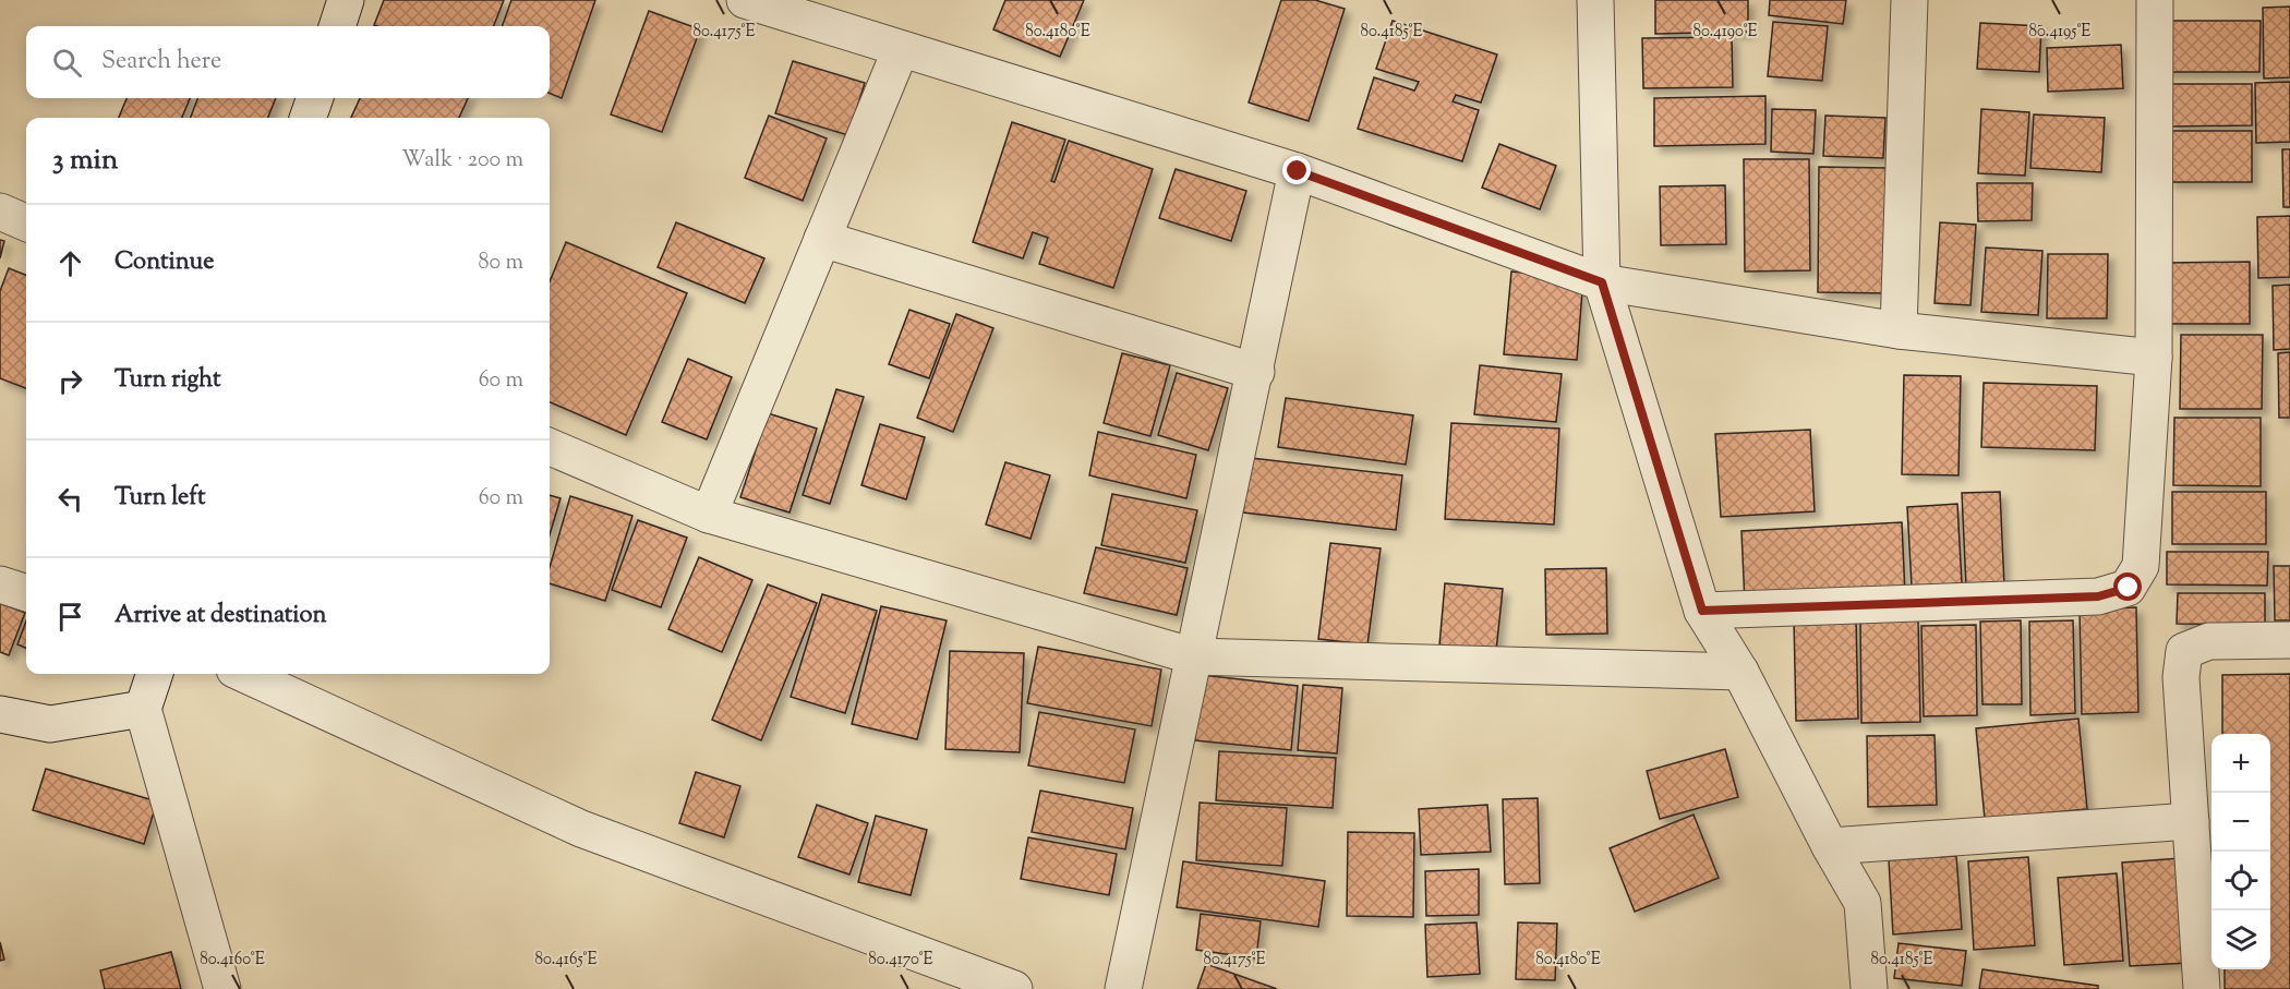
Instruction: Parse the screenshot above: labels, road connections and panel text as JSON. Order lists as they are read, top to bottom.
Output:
{
  "page": {
    "search": "Search here",
    "heading": ["3 min", "Walk · 200 m"],
    "list": [
      ["Continue", "80 m"],
      ["Turn right", "60 m"],
      ["Turn left", "60 m"],
      "Arrive at destination"
    ],
    "map_buttons": ["+", "−"]
  },
  "coordinates": [
    "80.4175°E",
    "80.4180°E",
    "80.4185°E",
    "80.4190°E",
    "80.4195°E",
    "80.4160°E",
    "80.4165°E",
    "80.4170°E"
  ]
}
